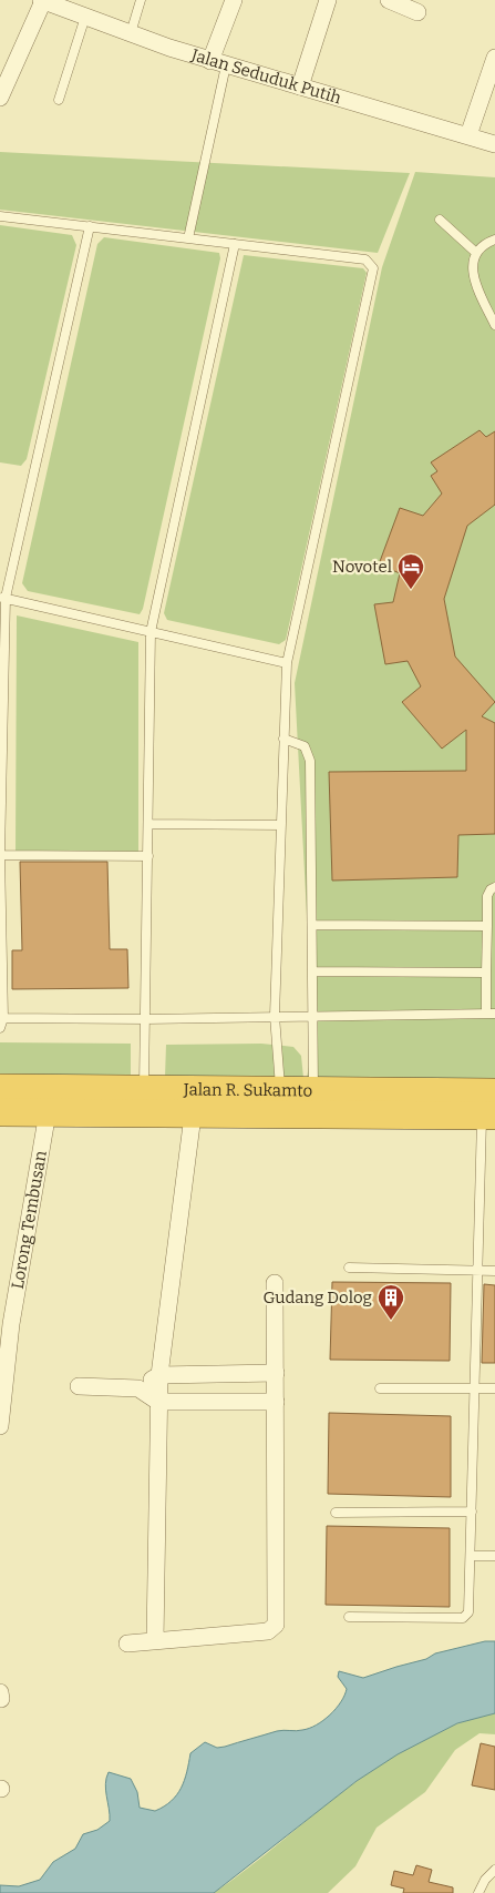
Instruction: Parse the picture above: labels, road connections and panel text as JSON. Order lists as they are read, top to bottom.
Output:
{
  "streets": {
    "highway": ["Jalan R. Sukamto"],
    "street": ["Jalan Seduduk Putih", "Lorong Tembusan"]
  },
  "crossings": [
    ["Jalan R. Sukamto", "Lorong Tembusan"]
  ],
  "places": {
    "hotel": ["Novotel"],
    "building": ["Gudang Dolog"]
  }
}
